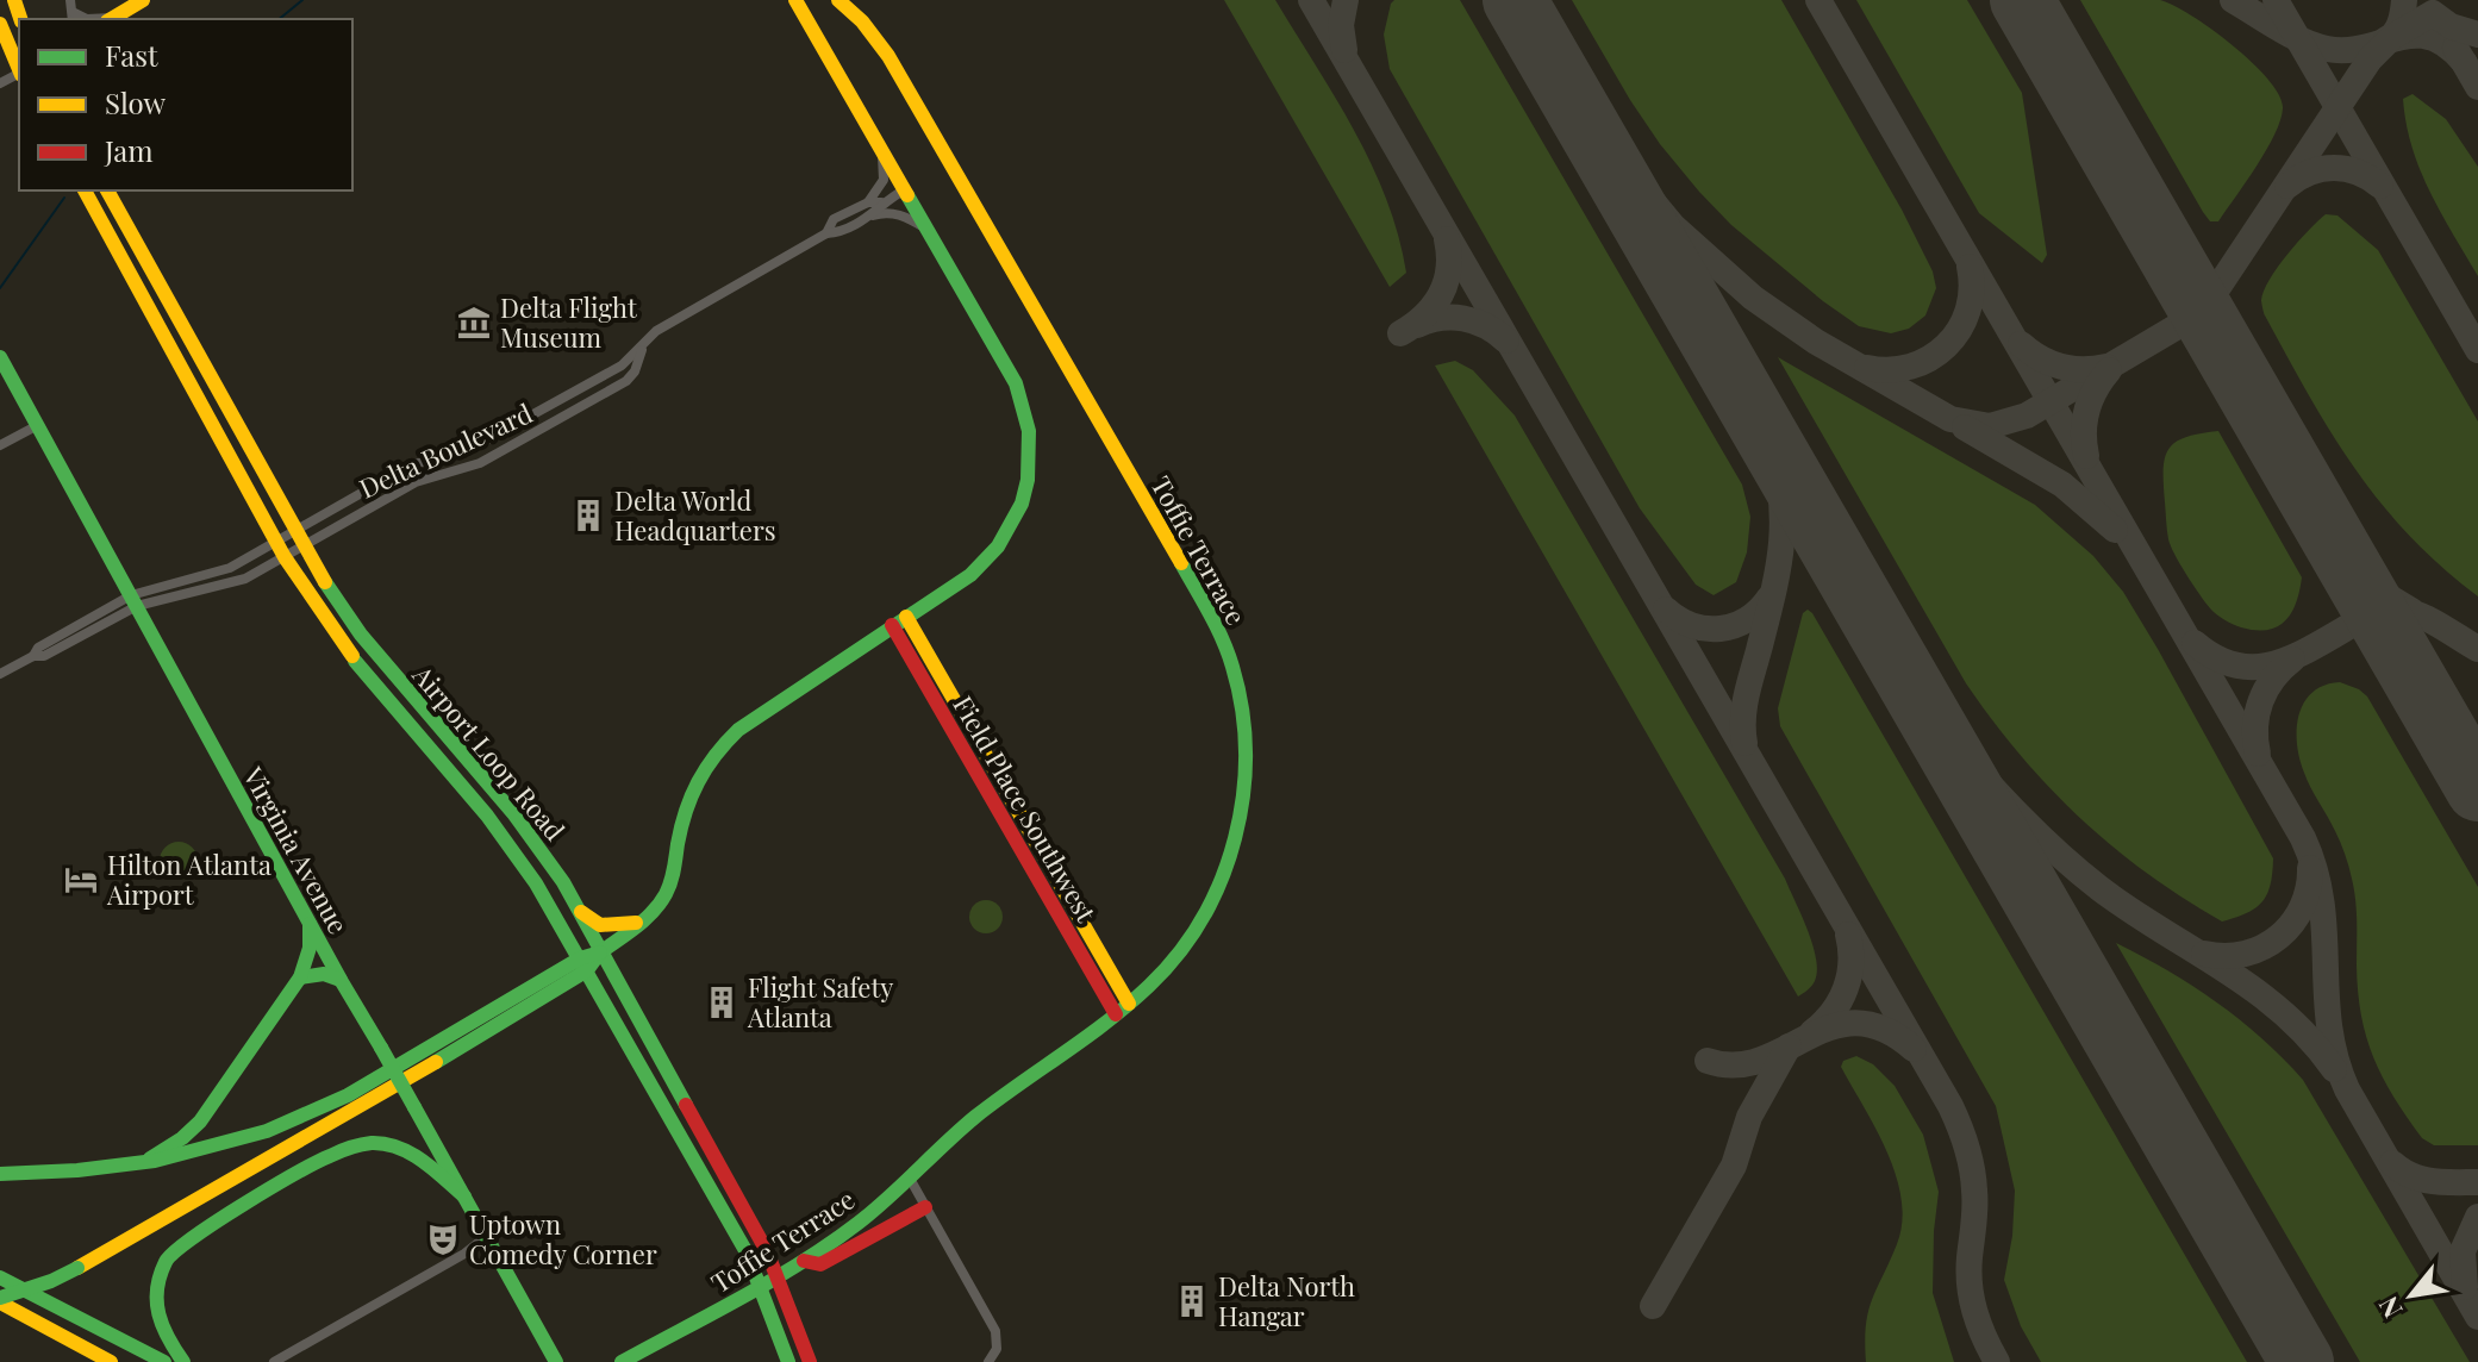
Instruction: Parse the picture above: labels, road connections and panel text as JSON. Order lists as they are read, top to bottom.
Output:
{
  "streets": {
    "main road": [
      "Toffie Terrace",
      "Airport Loop Road",
      "Field Place Southwest",
      "Virginia Avenue"
    ],
    "street": ["Delta Boulevard"]
  },
  "crossings": [
    ["Delta Boulevard", "Airport Loop Road"],
    ["Delta Boulevard", "Virginia Avenue"],
    ["Toffie Terrace", "Airport Loop Road"],
    ["Toffie Terrace", "Field Place Southwest"]
  ],
  "places": {
    "museum": ["Delta Flight Museum"],
    "building": ["Delta World Headquarters", "Flight Safety Atlanta", "Delta North Hangar"],
    "hotel": ["Hilton Atlanta Airport"],
    "theatre": ["Uptown Comedy Corner"]
  },
  "legend": ["Fast", "Slow", "Jam"],
  "north": "bottom left"
}
